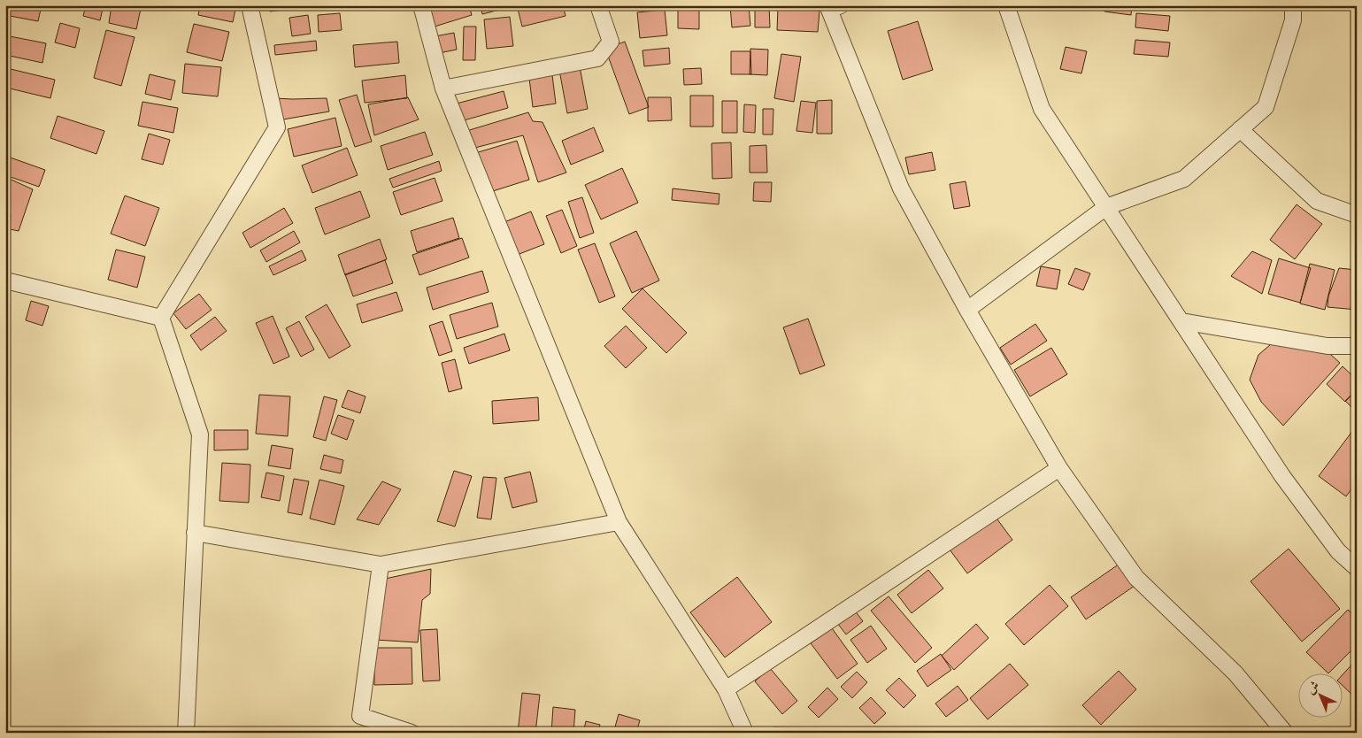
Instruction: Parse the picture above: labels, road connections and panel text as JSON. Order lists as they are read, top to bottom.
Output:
{
  "north": "top left"
}
